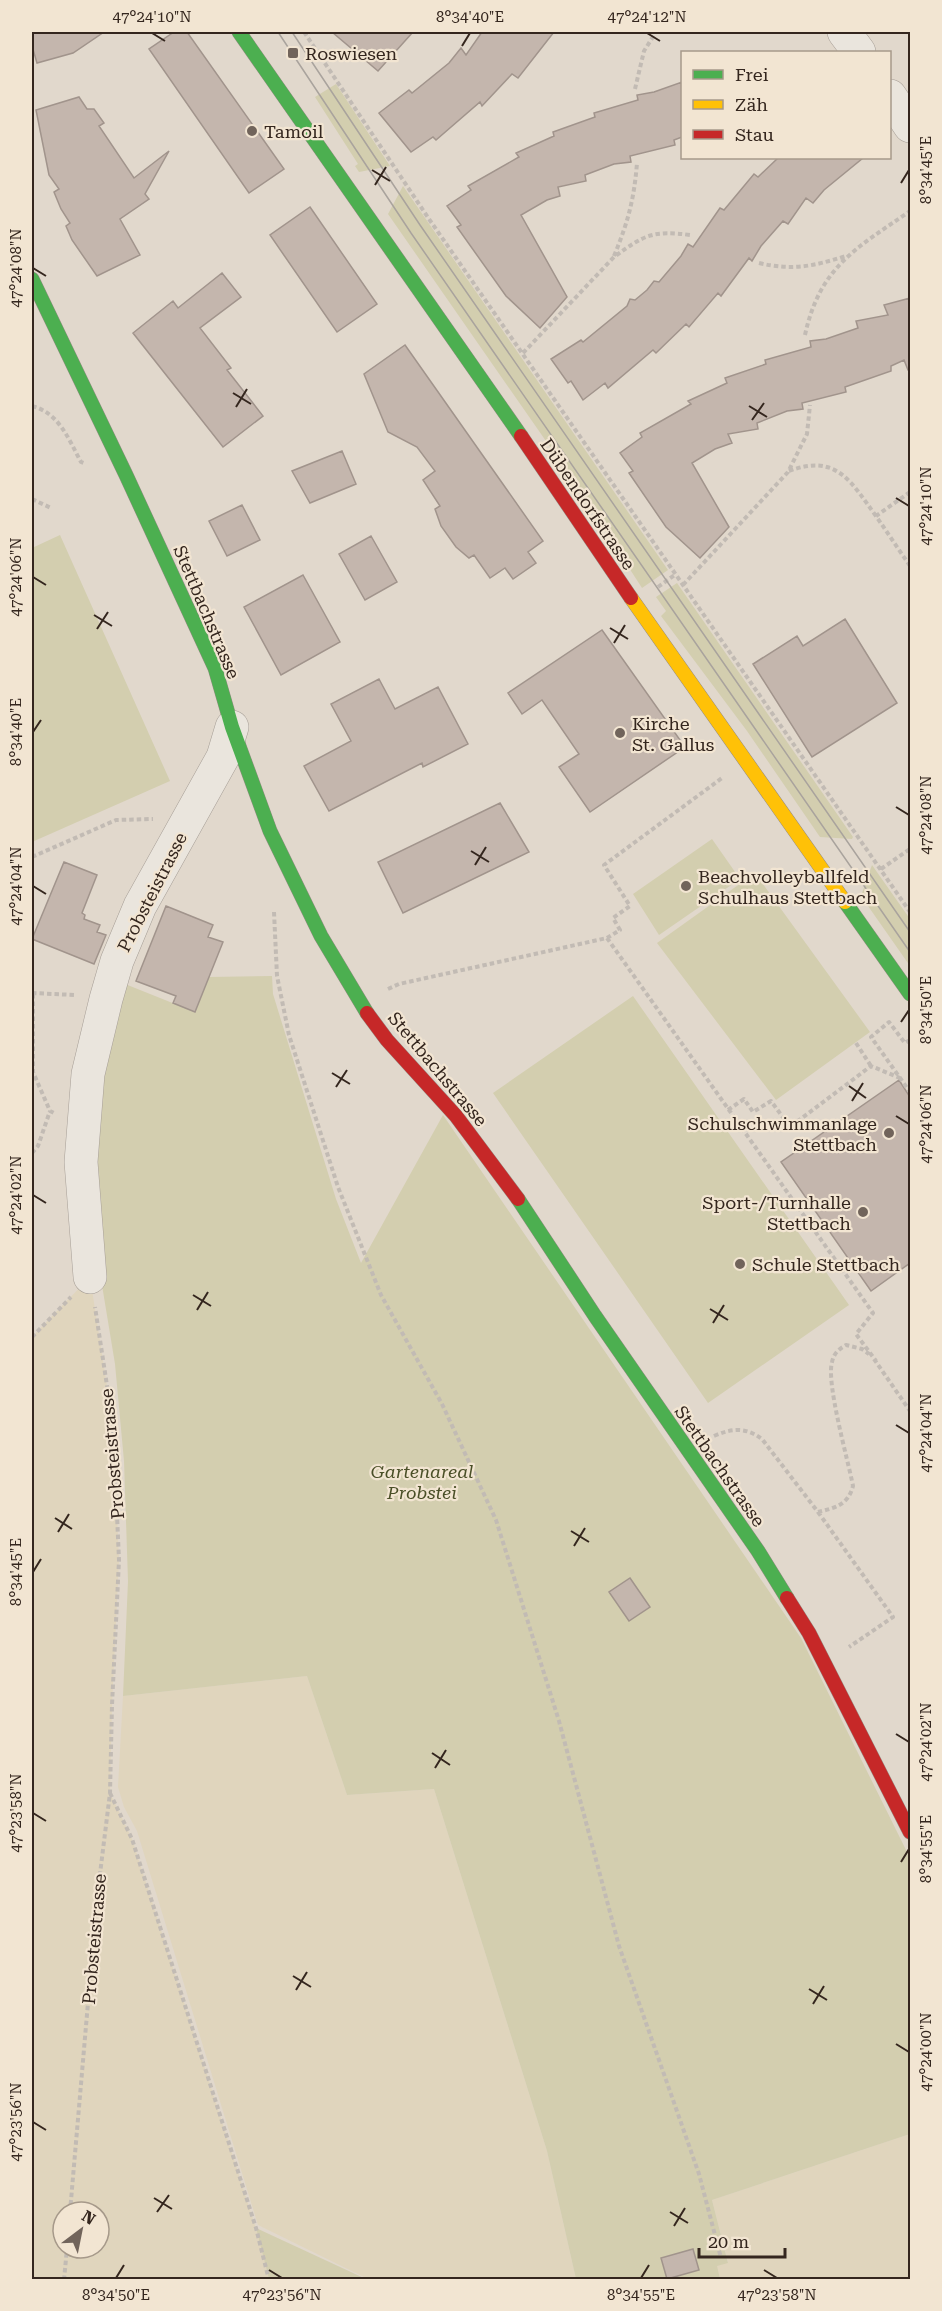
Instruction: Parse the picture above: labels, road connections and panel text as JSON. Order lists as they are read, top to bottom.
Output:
{
  "streets": {
    "street": ["Dübendorfstrasse", "Stettbachstrasse", "Probsteistrasse"]
  },
  "crossings": [
    ["Stettbachstrasse", "Probsteistrasse"]
  ],
  "parks": ["Gartenareal Probstei"],
  "places": {
    "transit": ["Roswiesen"],
    "other": [
      "Tamoil",
      "Kirche St. Gallus",
      "Beachvolleyballfeld Schulhaus Stettbach",
      "Schulschwimmanlage Stettbach",
      "Sport-/Turnhalle Stettbach",
      "Schule Stettbach"
    ]
  },
  "legend": ["Frei", "Zäh", "Stau"],
  "scale_bar": "20 m",
  "north": "top right",
  "coordinates": [
    "47°24'10\"N",
    "8°34'40\"E",
    "47°24'12\"N",
    "8°34'45\"E",
    "47°24'08\"N",
    "47°24'06\"N",
    "47°24'04\"N",
    "8°34'50\"E",
    "47°24'02\"N",
    "47°23'58\"N",
    "8°34'55\"E",
    "47°24'00\"N",
    "47°23'56\"N"
  ]
}
